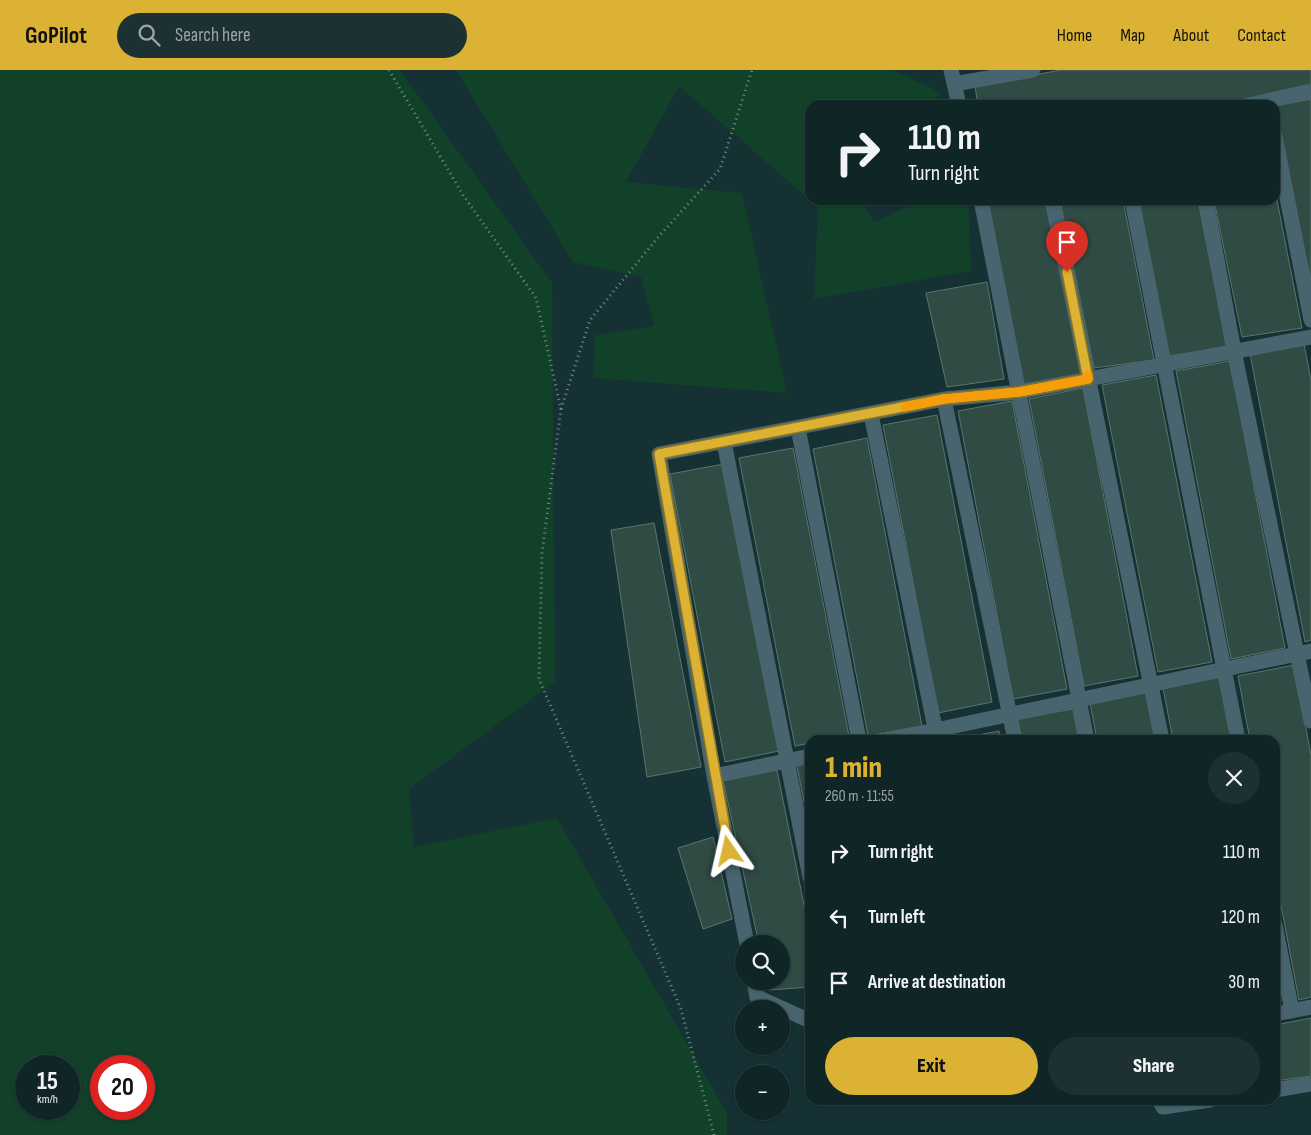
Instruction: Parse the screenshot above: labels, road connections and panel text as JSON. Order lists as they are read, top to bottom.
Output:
{
  "page": {
    "header": "GoPilot",
    "search": "Search here",
    "nav": [
      "Home",
      "Map",
      "About",
      "Contact"
    ],
    "turn": ["110 m", "Turn right"],
    "heading": ["1 min", "260 m · 11:55"],
    "list": [
      {
        "name": "Turn right",
        "value": "110 m"
      },
      {
        "name": "Turn left",
        "value": "120 m"
      },
      {
        "name": "Arrive at destination",
        "value": "30 m"
      }
    ],
    "map_buttons": ["+", "−"],
    "buttons": ["Exit", "Share"],
    "speed": "15 km/h",
    "limit": "20"
  }
}
